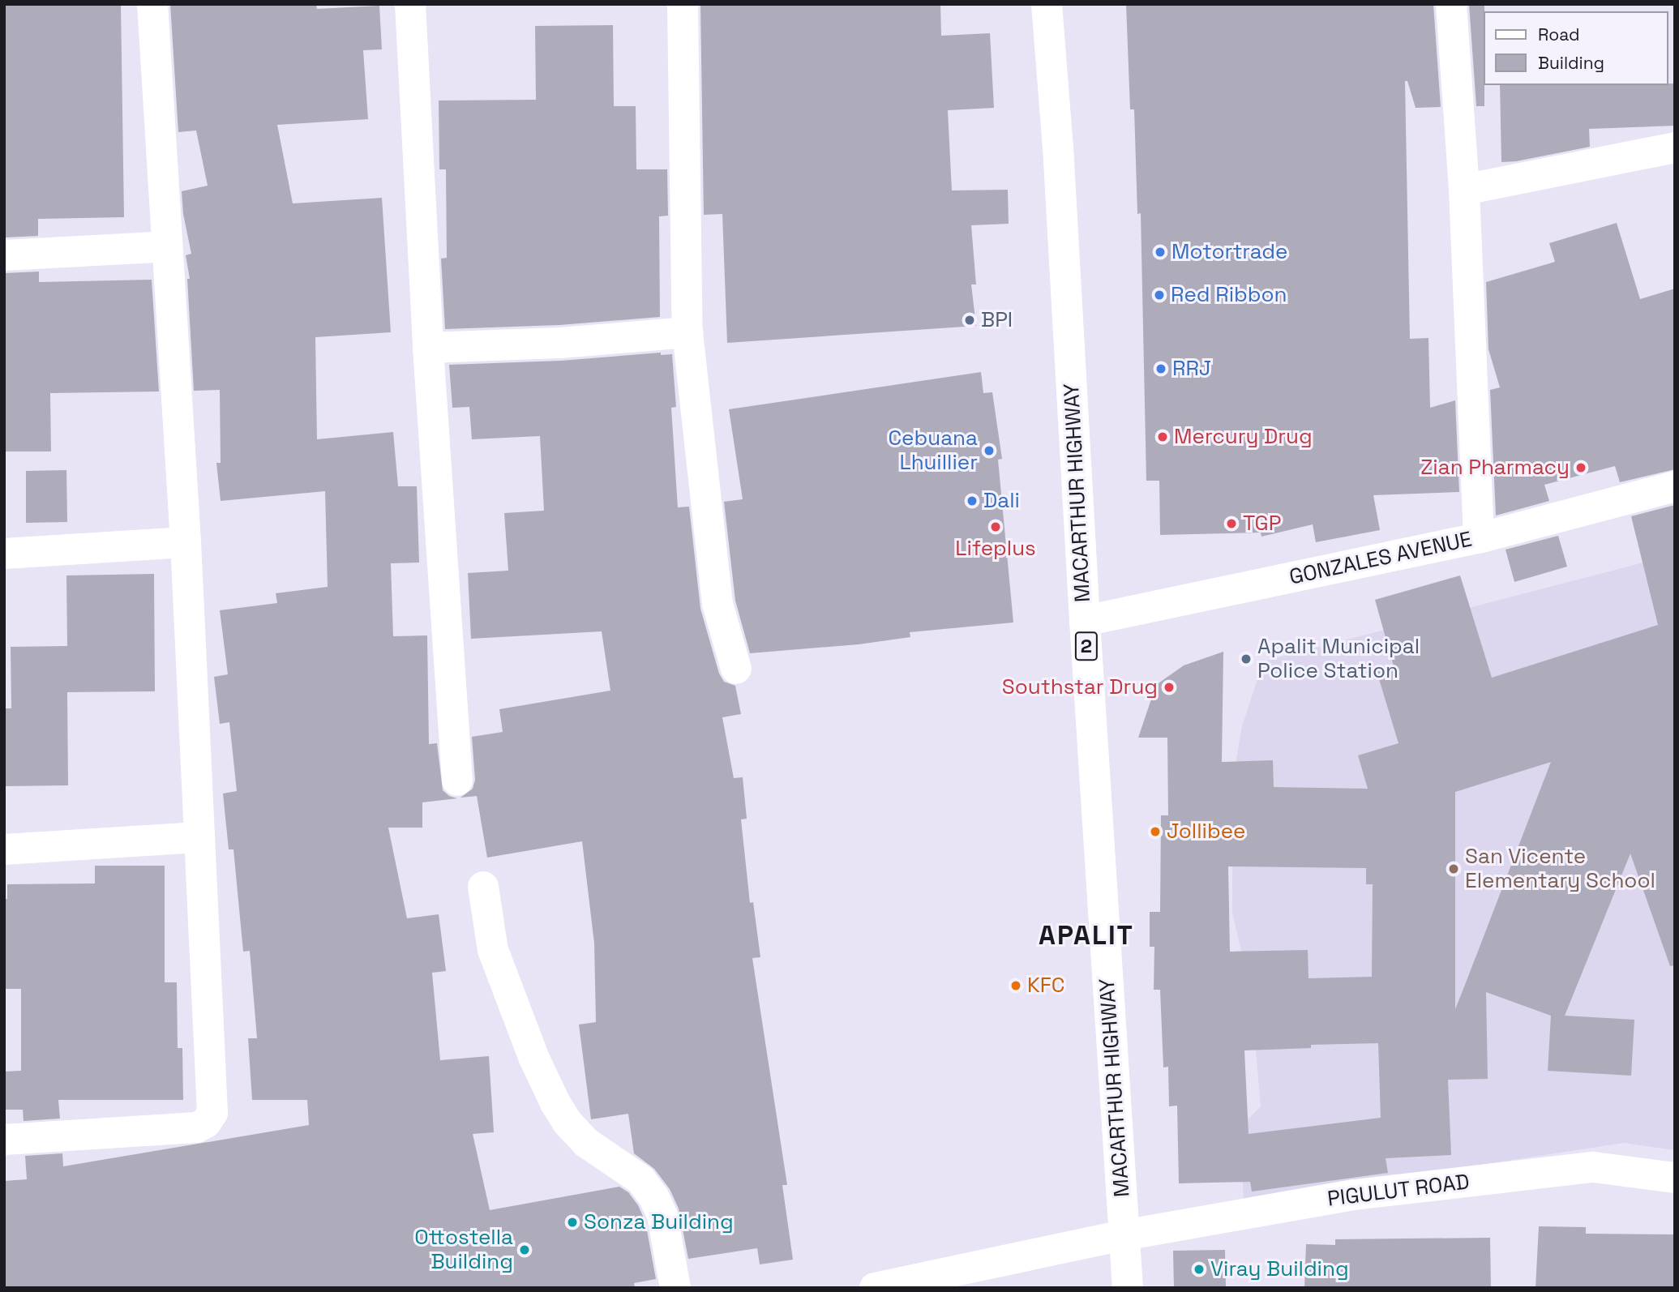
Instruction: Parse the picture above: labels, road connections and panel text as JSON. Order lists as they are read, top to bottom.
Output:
{
  "streets": {
    "main road": [
      "MACARTHUR HIGHWAY",
      "GONZALES AVENUE",
      "2",
      "PIGULUT ROAD"
    ]
  },
  "crossings": [
    ["MACARTHUR HIGHWAY", "GONZALES AVENUE"],
    ["MACARTHUR HIGHWAY", "PIGULUT ROAD"]
  ],
  "districts": ["APALIT"],
  "places": [
    "Motortrade",
    "Red Ribbon",
    "BPI",
    "RRJ",
    "Mercury Drug",
    "Cebuana Lhuillier",
    "Zian Pharmacy",
    "Dali",
    "TGP",
    "Lifeplus",
    "Apalit Municipal Police Station",
    "Southstar Drug",
    "Jollibee",
    "San Vicente Elementary School",
    "KFC",
    "Sonza Building",
    "Ottostella Building",
    "Viray Building"
  ],
  "legend": ["Road", "Building"]
}
